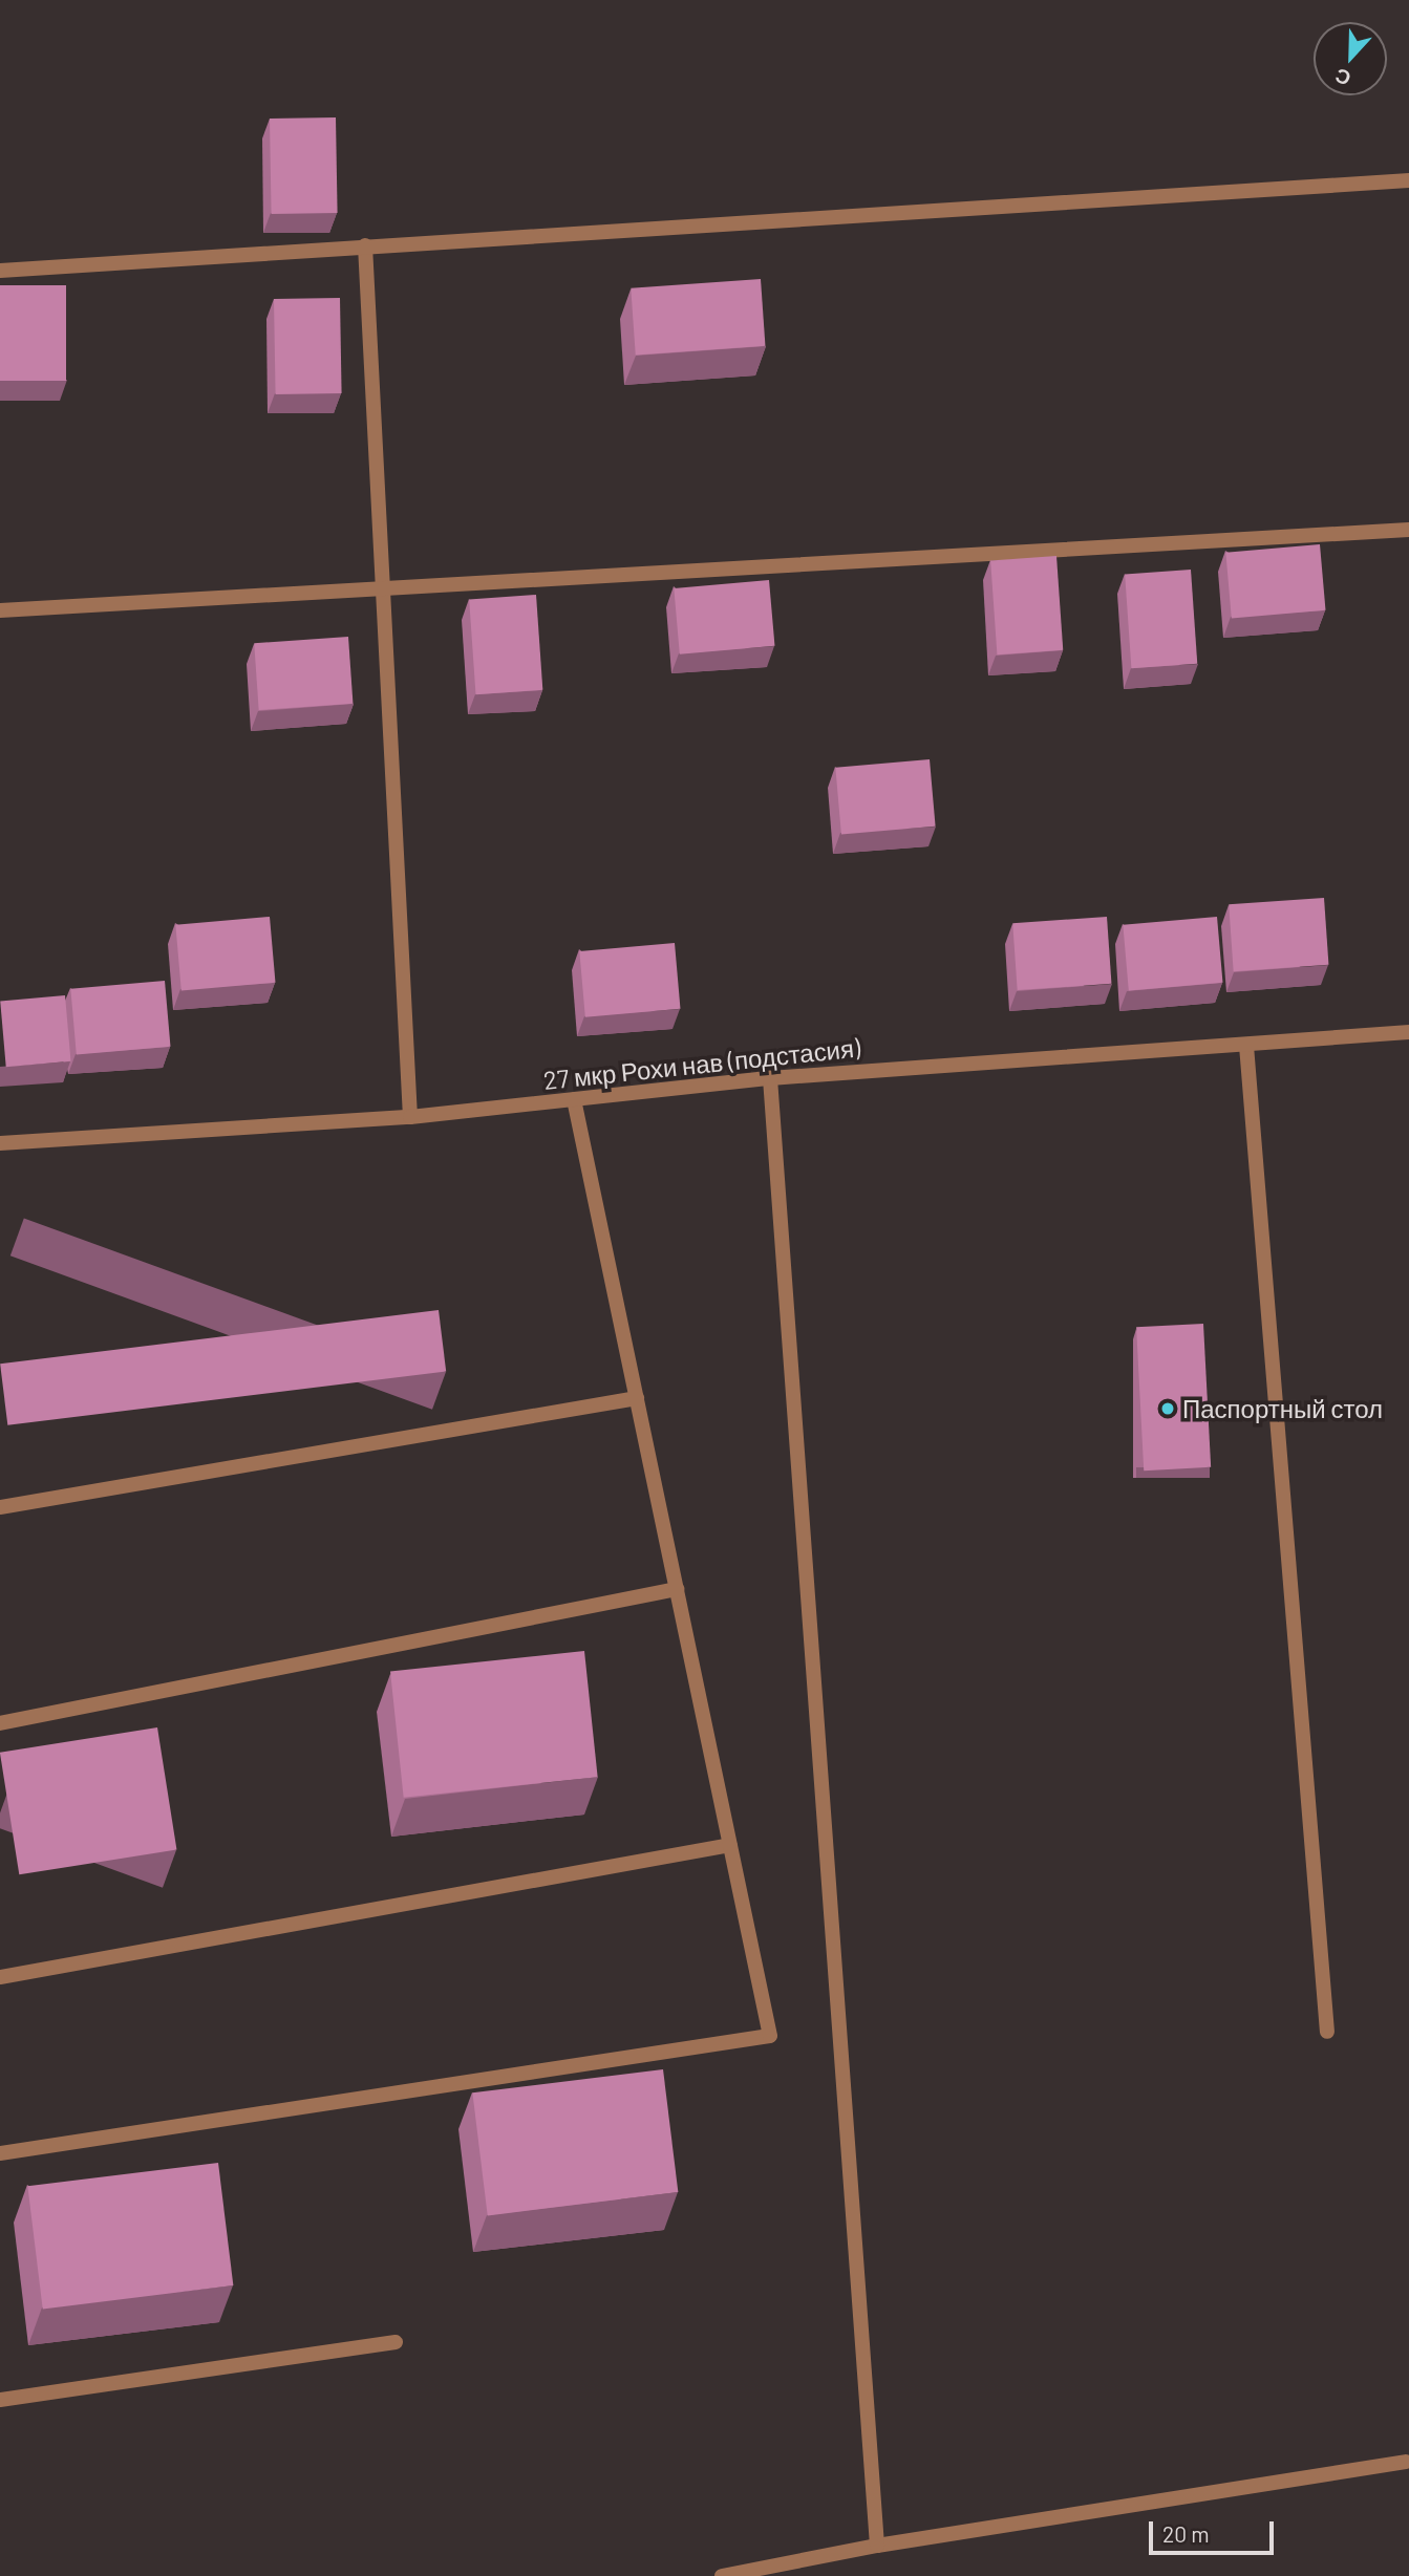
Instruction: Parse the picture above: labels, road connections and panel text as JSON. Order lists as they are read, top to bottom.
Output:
{
  "streets": {
    "street": ["27 мкр Рохи нав (подстасия)"]
  },
  "places": ["Паспортный стол"],
  "scale_bar": "20 m",
  "north": "bottom"
}
